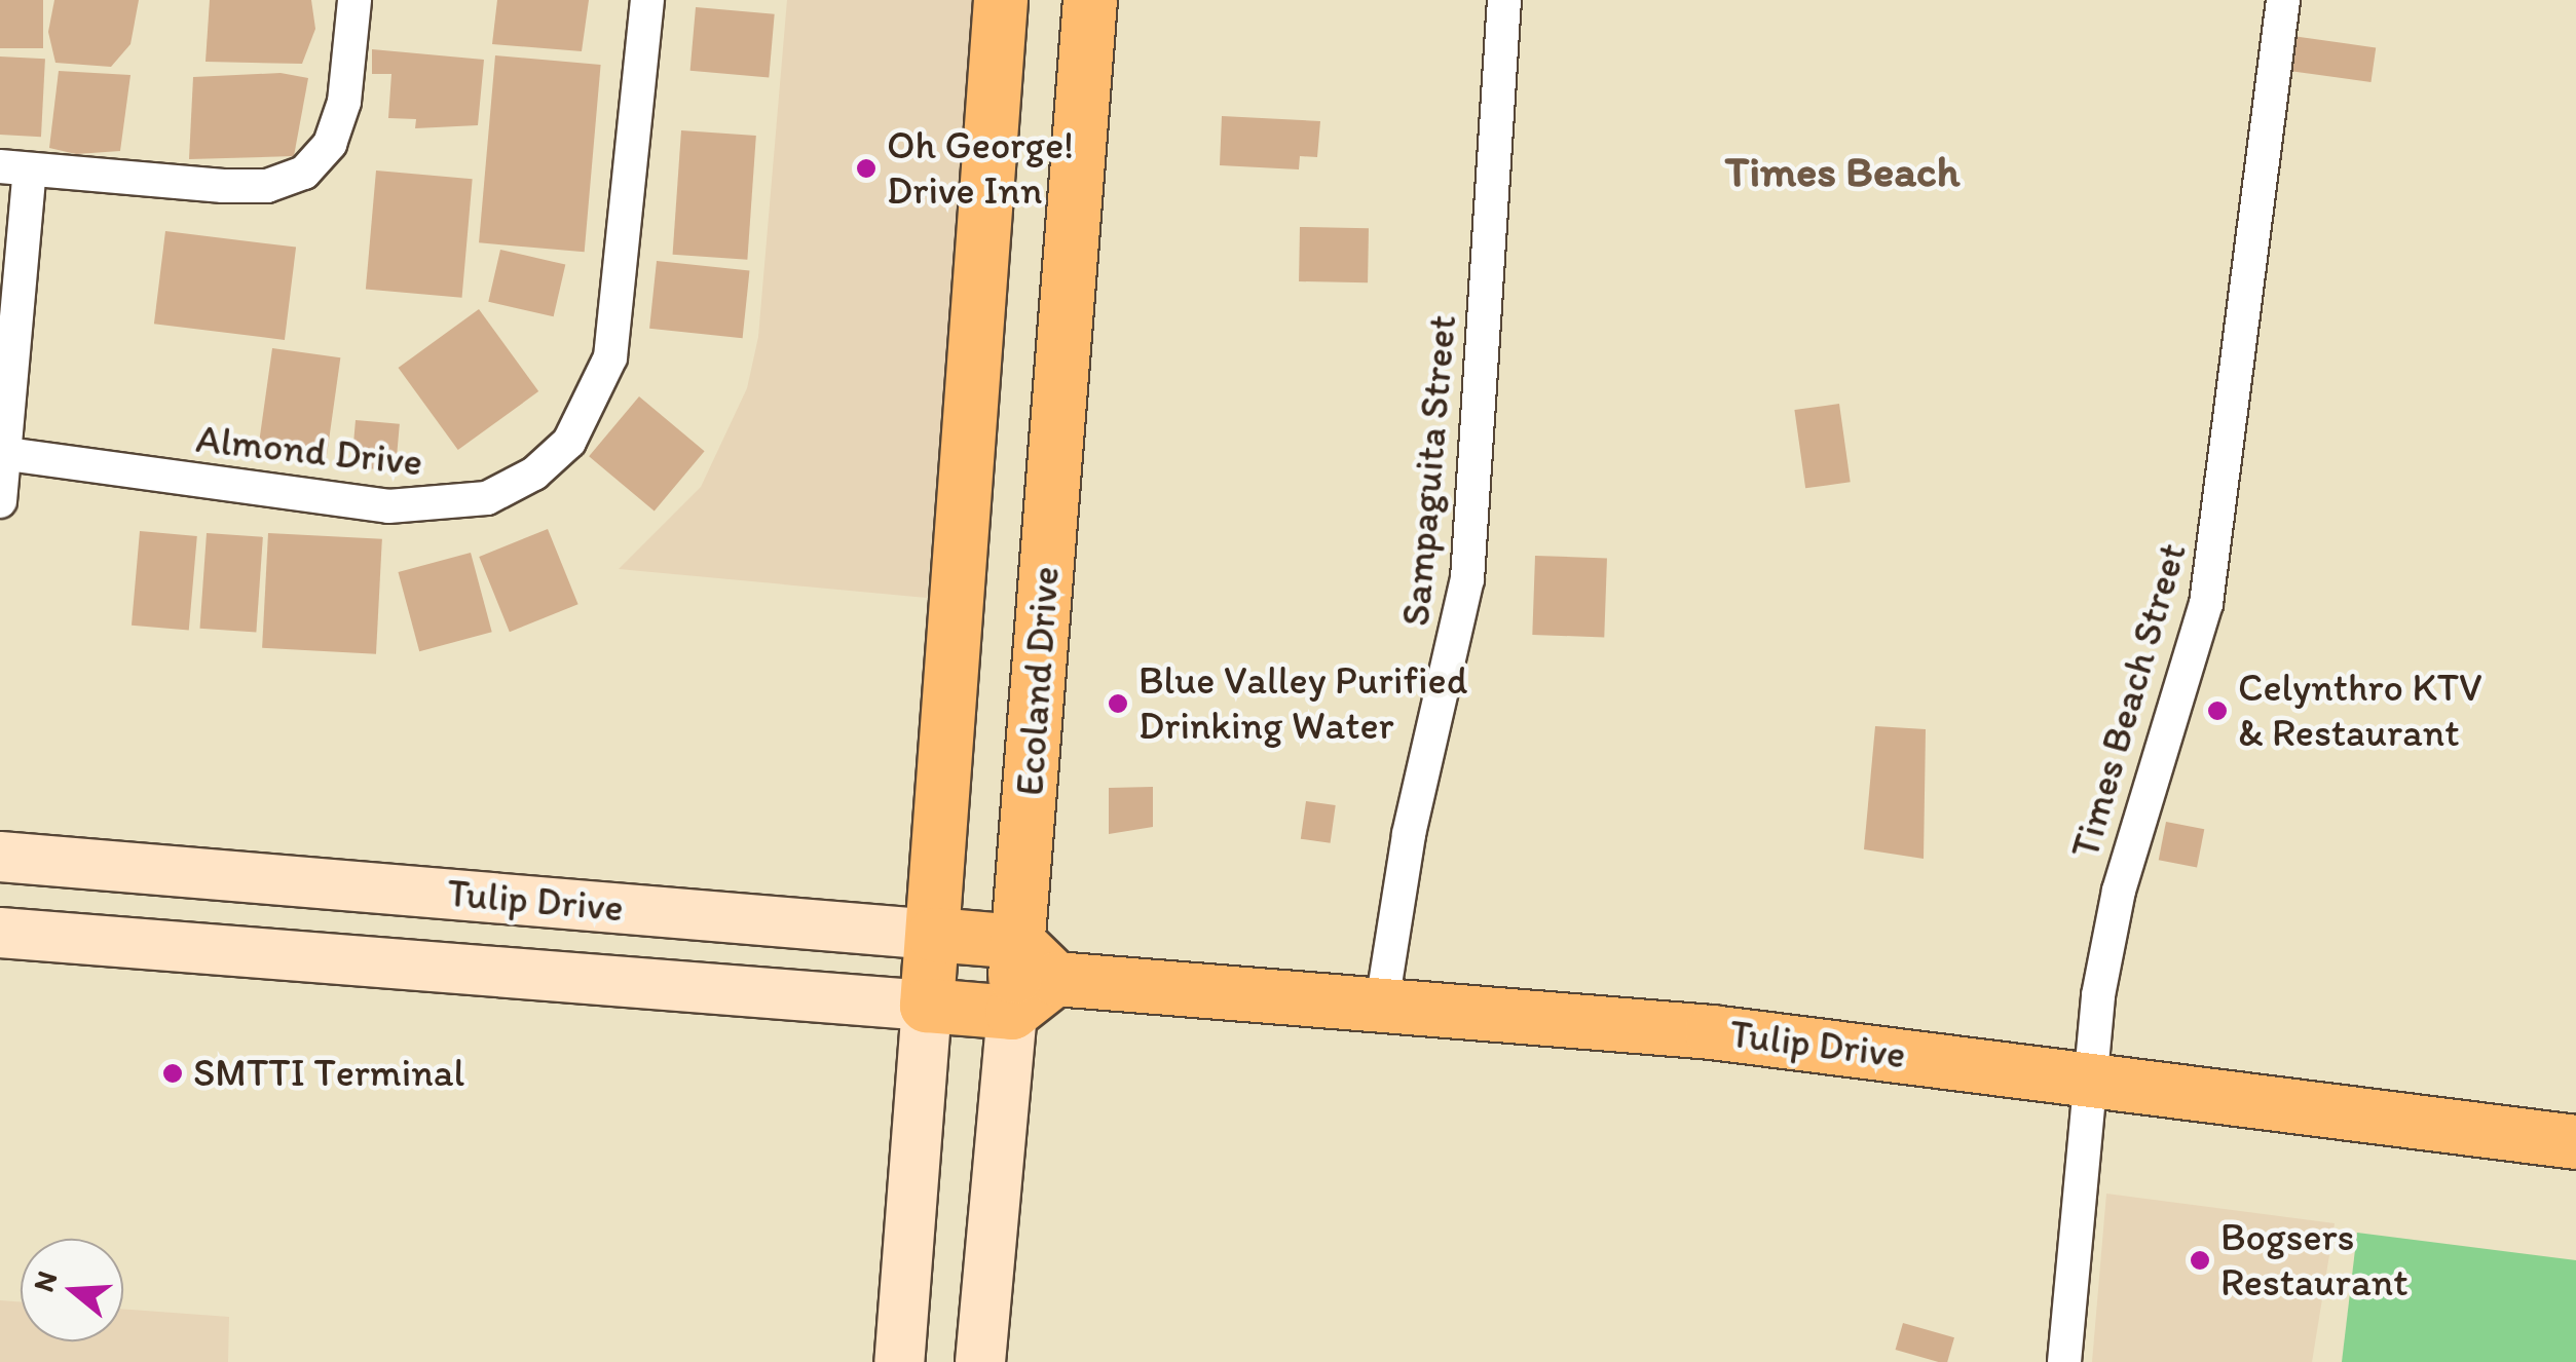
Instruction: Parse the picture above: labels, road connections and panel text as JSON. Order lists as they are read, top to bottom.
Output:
{
  "streets": {
    "main road": ["Ecoland Drive", "Tulip Drive"],
    "street": ["Almond Drive", "Sampaguita Street", "Times Beach Street"]
  },
  "crossings": [
    ["Sampaguita Street", "Tulip Drive"],
    ["Ecoland Drive", "Tulip Drive"],
    ["Times Beach Street", "Tulip Drive"]
  ],
  "districts": ["Times Beach"],
  "places": [
    "Oh George! Drive Inn",
    "Blue Valley Purified Drinking Water",
    "Celynthro KTV & Restaurant",
    "SMTTI Terminal",
    "Bogsers Restaurant"
  ],
  "north": "left"
}
